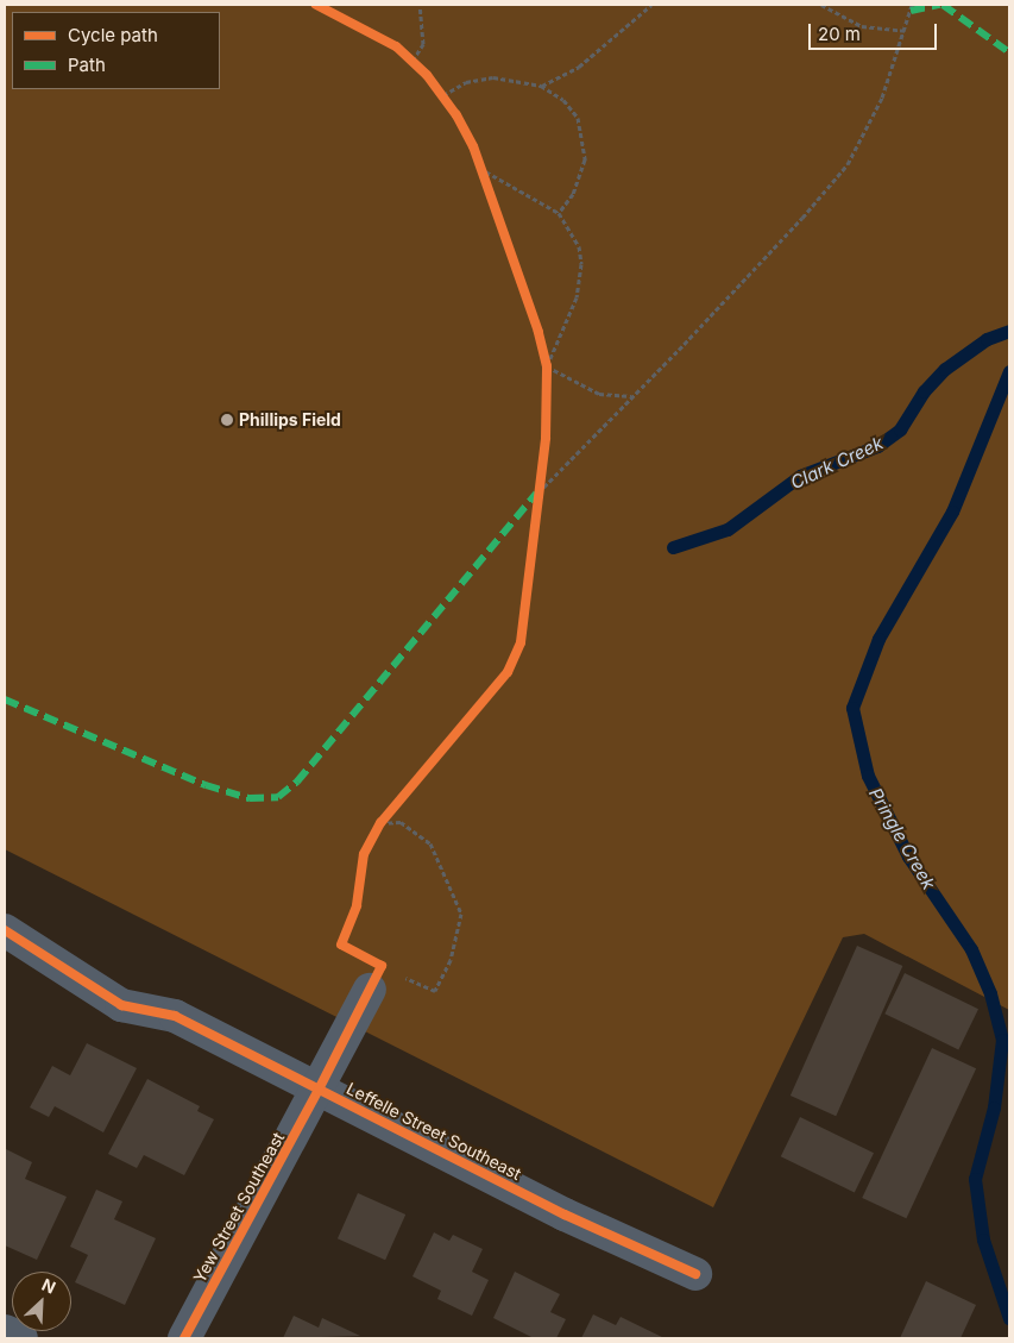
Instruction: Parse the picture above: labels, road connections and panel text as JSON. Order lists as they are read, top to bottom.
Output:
{
  "streets": {
    "street": ["Leffelle Street Southeast", "Yew Street Southeast"]
  },
  "crossings": [
    ["Leffelle Street Southeast", "Yew Street Southeast"]
  ],
  "water": ["Clark Creek", "Pringle Creek"],
  "places": ["Phillips Field"],
  "legend": ["Cycle path", "Path"],
  "scale_bar": "20 m",
  "north": "top right"
}
